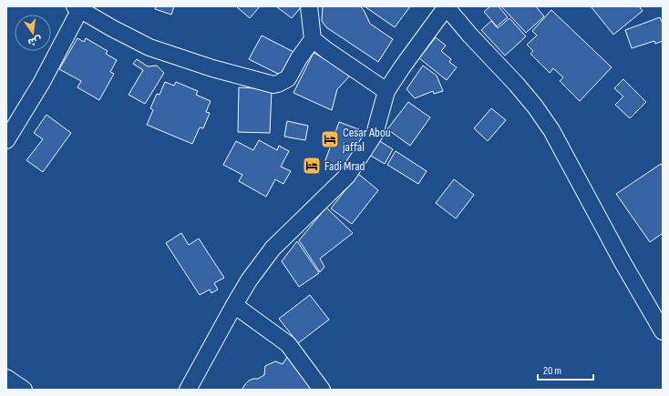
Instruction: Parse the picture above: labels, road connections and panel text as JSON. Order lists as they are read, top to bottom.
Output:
{
  "places": {
    "hotel": ["Cesar Abou jaffal", "Fadi Mrad"]
  },
  "scale_bar": "20 m",
  "north": "bottom"
}
